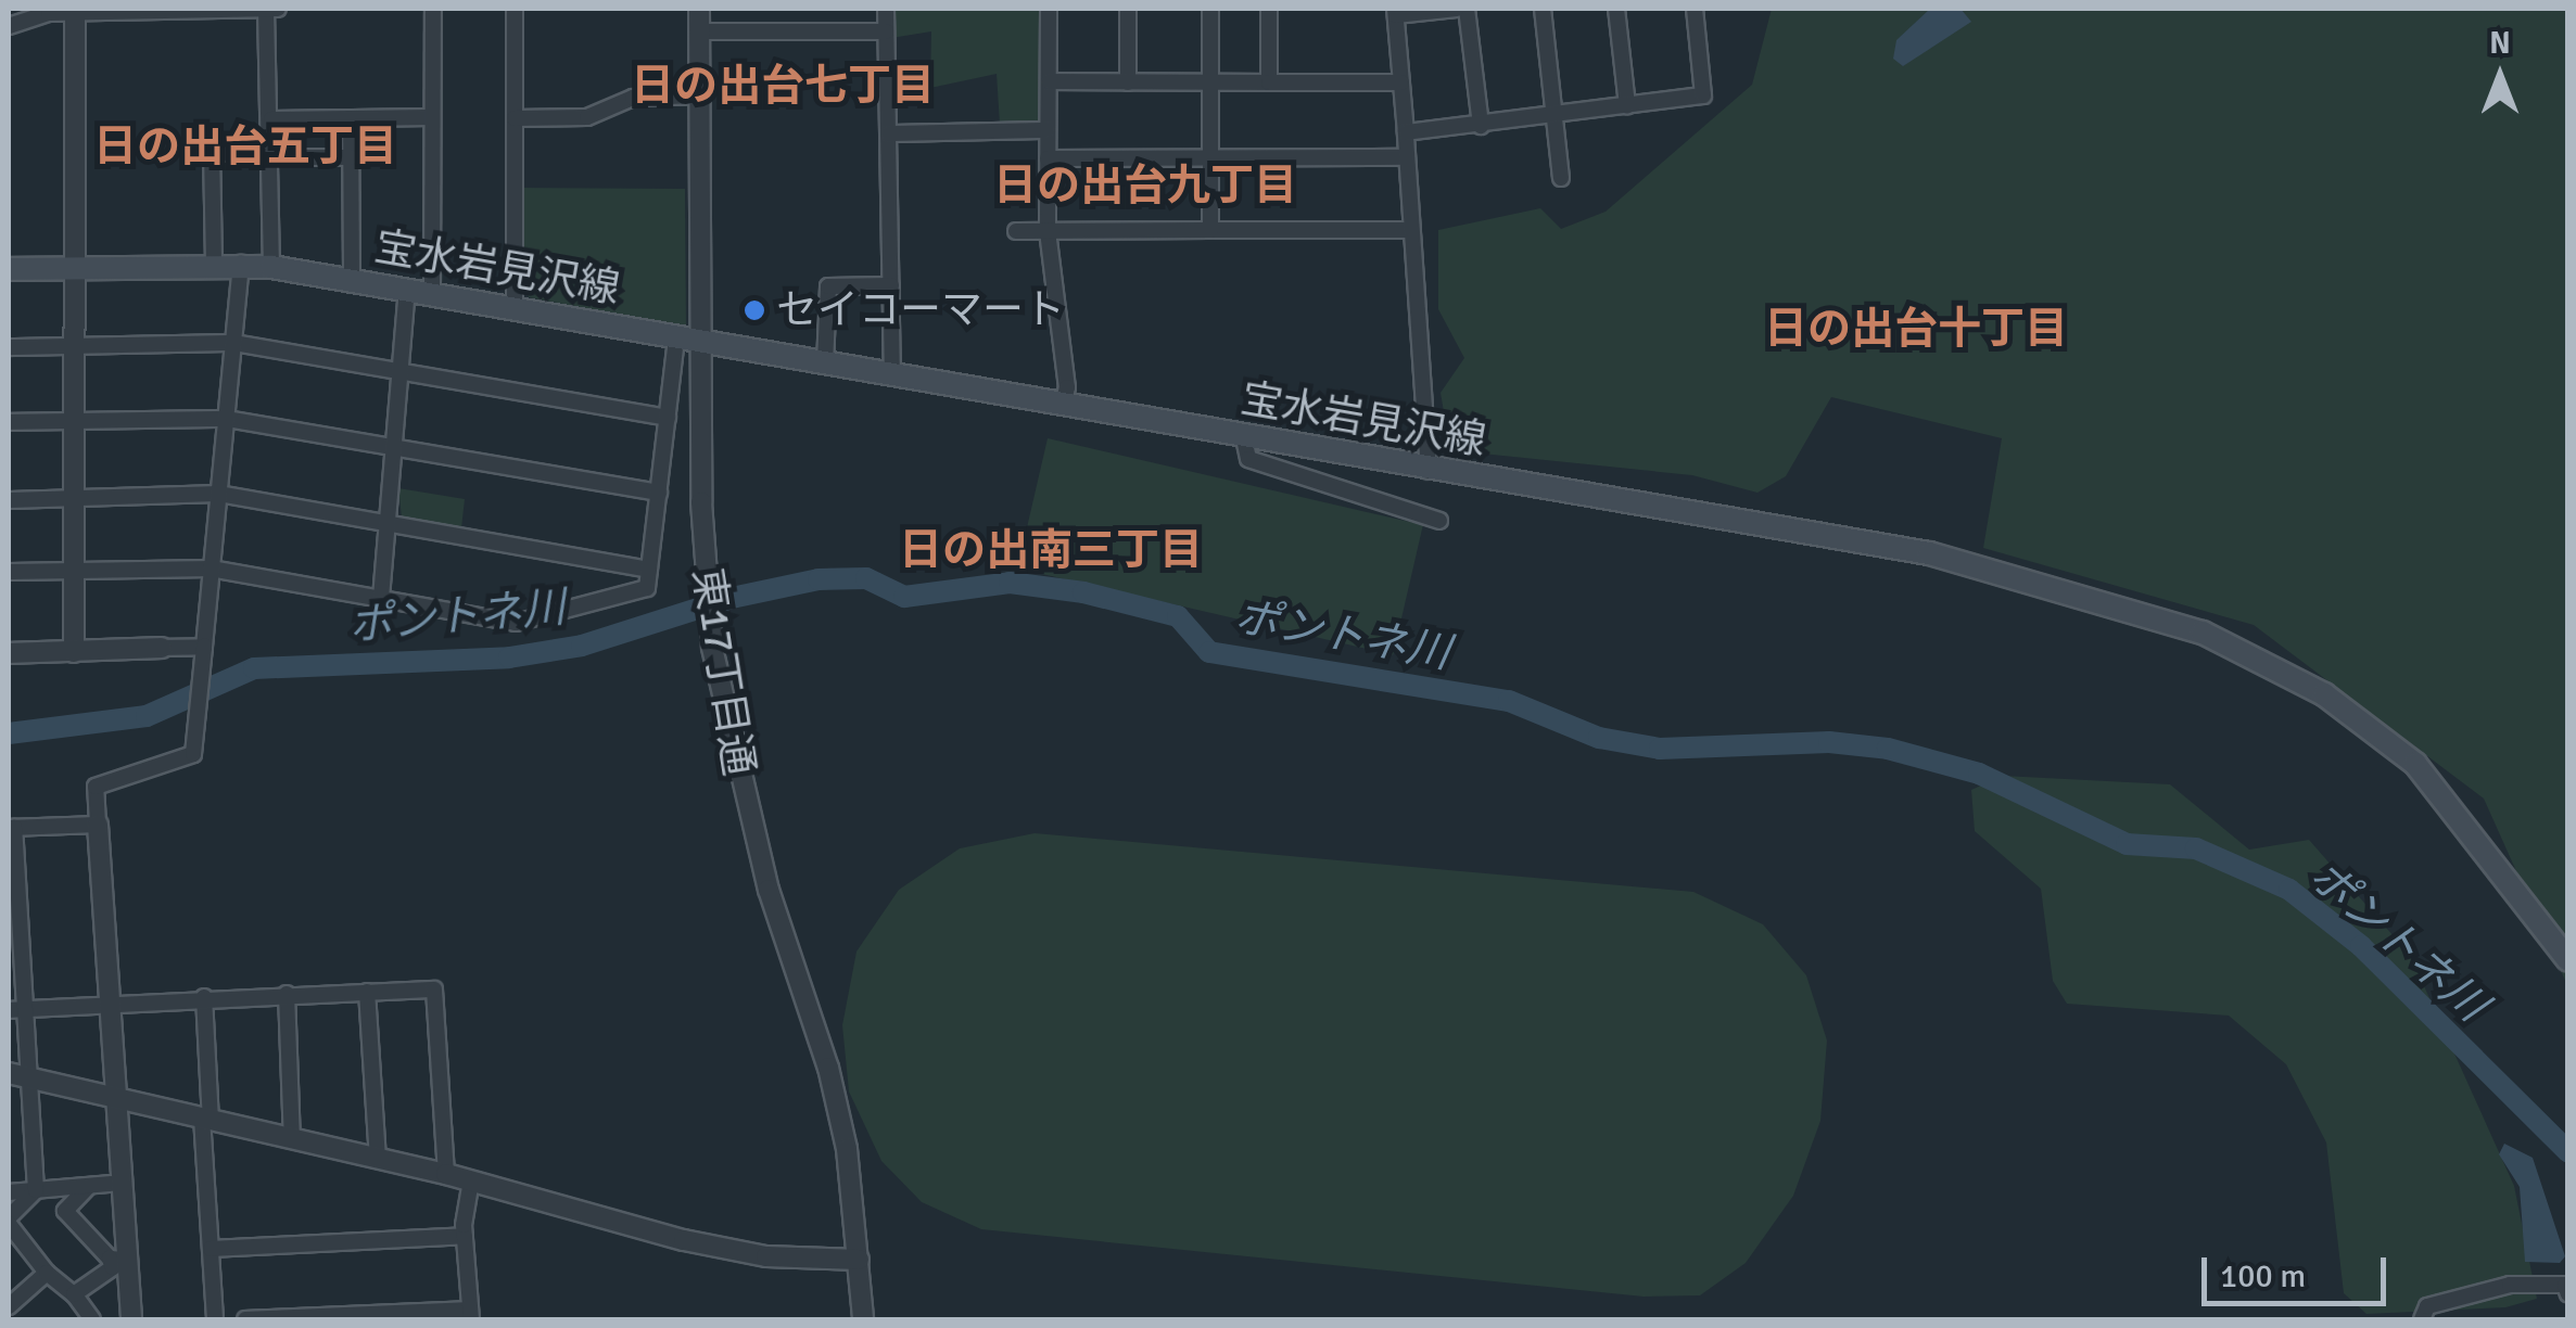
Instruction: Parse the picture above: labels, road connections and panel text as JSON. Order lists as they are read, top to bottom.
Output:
{
  "streets": {
    "main road": ["宝水岩見沢線"],
    "street": ["東17丁目通"]
  },
  "crossings": [
    ["宝水岩見沢線", "東17丁目通"]
  ],
  "districts": [
    "日の出台七丁目",
    "日の出台五丁目",
    "日の出台九丁目",
    "日の出台十丁目",
    "日の出南三丁目"
  ],
  "water": ["ポントネ川"],
  "places": ["セイコーマート"],
  "scale_bar": "100 m",
  "north": "top"
}
